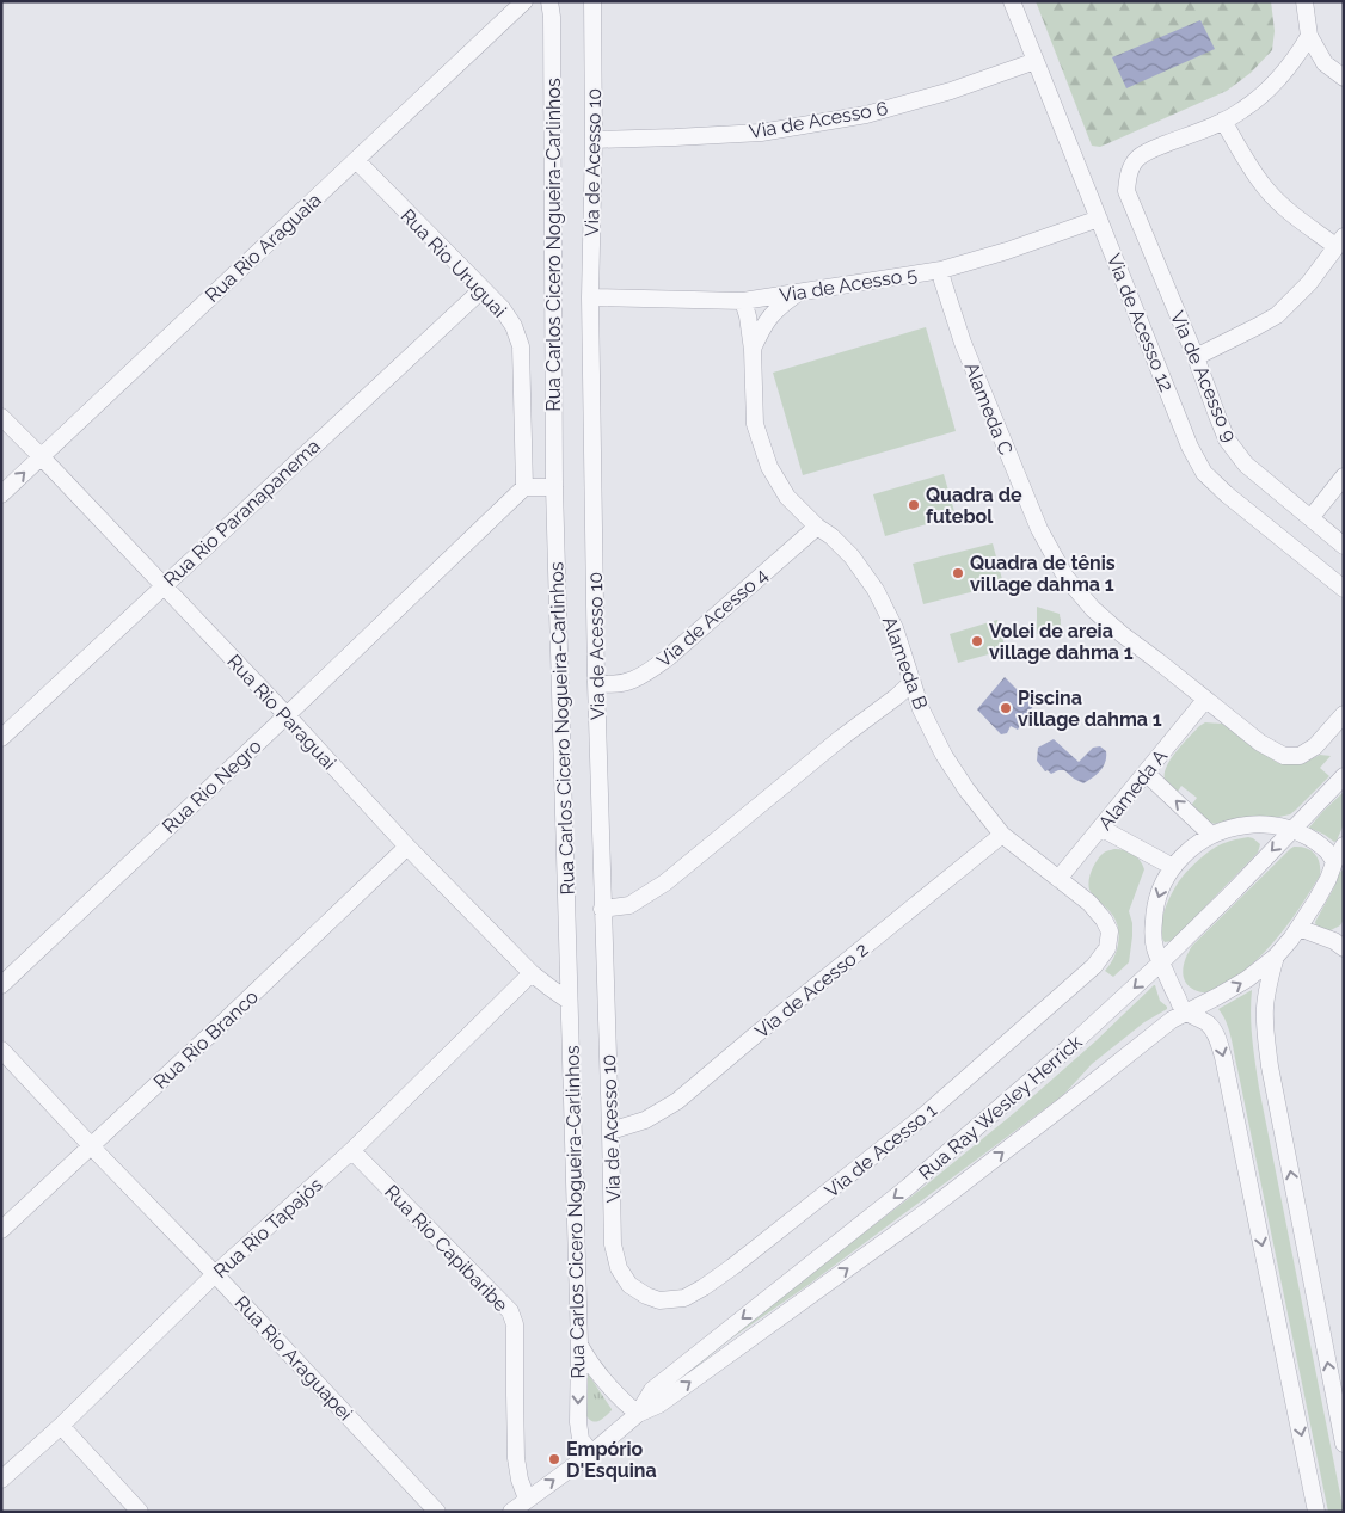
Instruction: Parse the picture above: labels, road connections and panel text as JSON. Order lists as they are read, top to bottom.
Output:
{
  "streets": {
    "street": [
      "Via de Acesso 6",
      "Via de Acesso 10",
      "Rua Carlos Cicero Nogueira-Carlinhos",
      "Rua Rio Araguaia",
      "Rua Rio Uruguai",
      "Via de Acesso 5",
      "Via de Acesso 12",
      "Via de Acesso 9",
      "Alameda C",
      "Rua Rio Paranapanema",
      "Via de Acesso 4",
      "Alameda B",
      "Rua Rio Paraguai",
      "Rua Rio Negro",
      "Alameda A",
      "Via de Acesso 2",
      "Rua Rio Branco",
      "Rua Ray Wesley Herrick",
      "Via de Acesso 1",
      "Rua Rio Tapajós",
      "Rua Rio Capibaribe",
      "Rua Rio Araguapei"
    ]
  },
  "crossings": [
    ["Via de Acesso 6", "Via de Acesso 10"],
    ["Via de Acesso 6", "Via de Acesso 12"],
    ["Via de Acesso 10", "Via de Acesso 5"],
    ["Via de Acesso 10", "Via de Acesso 4"],
    ["Via de Acesso 10", "Via de Acesso 2"],
    ["Via de Acesso 10", "Via de Acesso 1"],
    ["Rua Carlos Cicero Nogueira-Carlinhos", "Rua Rio Paraguai"],
    ["Rua Carlos Cicero Nogueira-Carlinhos", "Rua Ray Wesley Herrick"],
    ["Rua Rio Araguaia", "Rua Rio Uruguai"],
    ["Rua Rio Araguaia", "Rua Rio Paraguai"],
    ["Rua Rio Uruguai", "Rua Rio Paranapanema"],
    ["Rua Rio Uruguai", "Rua Rio Negro"],
    ["Via de Acesso 5", "Via de Acesso 12"],
    ["Via de Acesso 5", "Alameda C"],
    ["Via de Acesso 5", "Alameda B"],
    ["Alameda C", "Alameda A"],
    ["Rua Rio Paranapanema", "Rua Rio Paraguai"],
    ["Via de Acesso 4", "Alameda B"],
    ["Alameda B", "Alameda A"],
    ["Alameda B", "Via de Acesso 2"],
    ["Alameda B", "Via de Acesso 1"],
    ["Rua Rio Paraguai", "Rua Rio Negro"],
    ["Rua Rio Paraguai", "Rua Rio Branco"],
    ["Rua Rio Paraguai", "Rua Rio Tapajós"],
    ["Rua Rio Branco", "Rua Rio Araguapei"],
    ["Rua Ray Wesley Herrick", "Rua Rio Capibaribe"],
    ["Rua Rio Tapajós", "Rua Rio Capibaribe"],
    ["Rua Rio Tapajós", "Rua Rio Araguapei"]
  ],
  "places": [
    "Quadra de futebol",
    "Quadra de tênis village dahma 1",
    "Volei de areia village dahma 1",
    "Piscina village dahma 1",
    "Empório D'Esquina"
  ]
}
